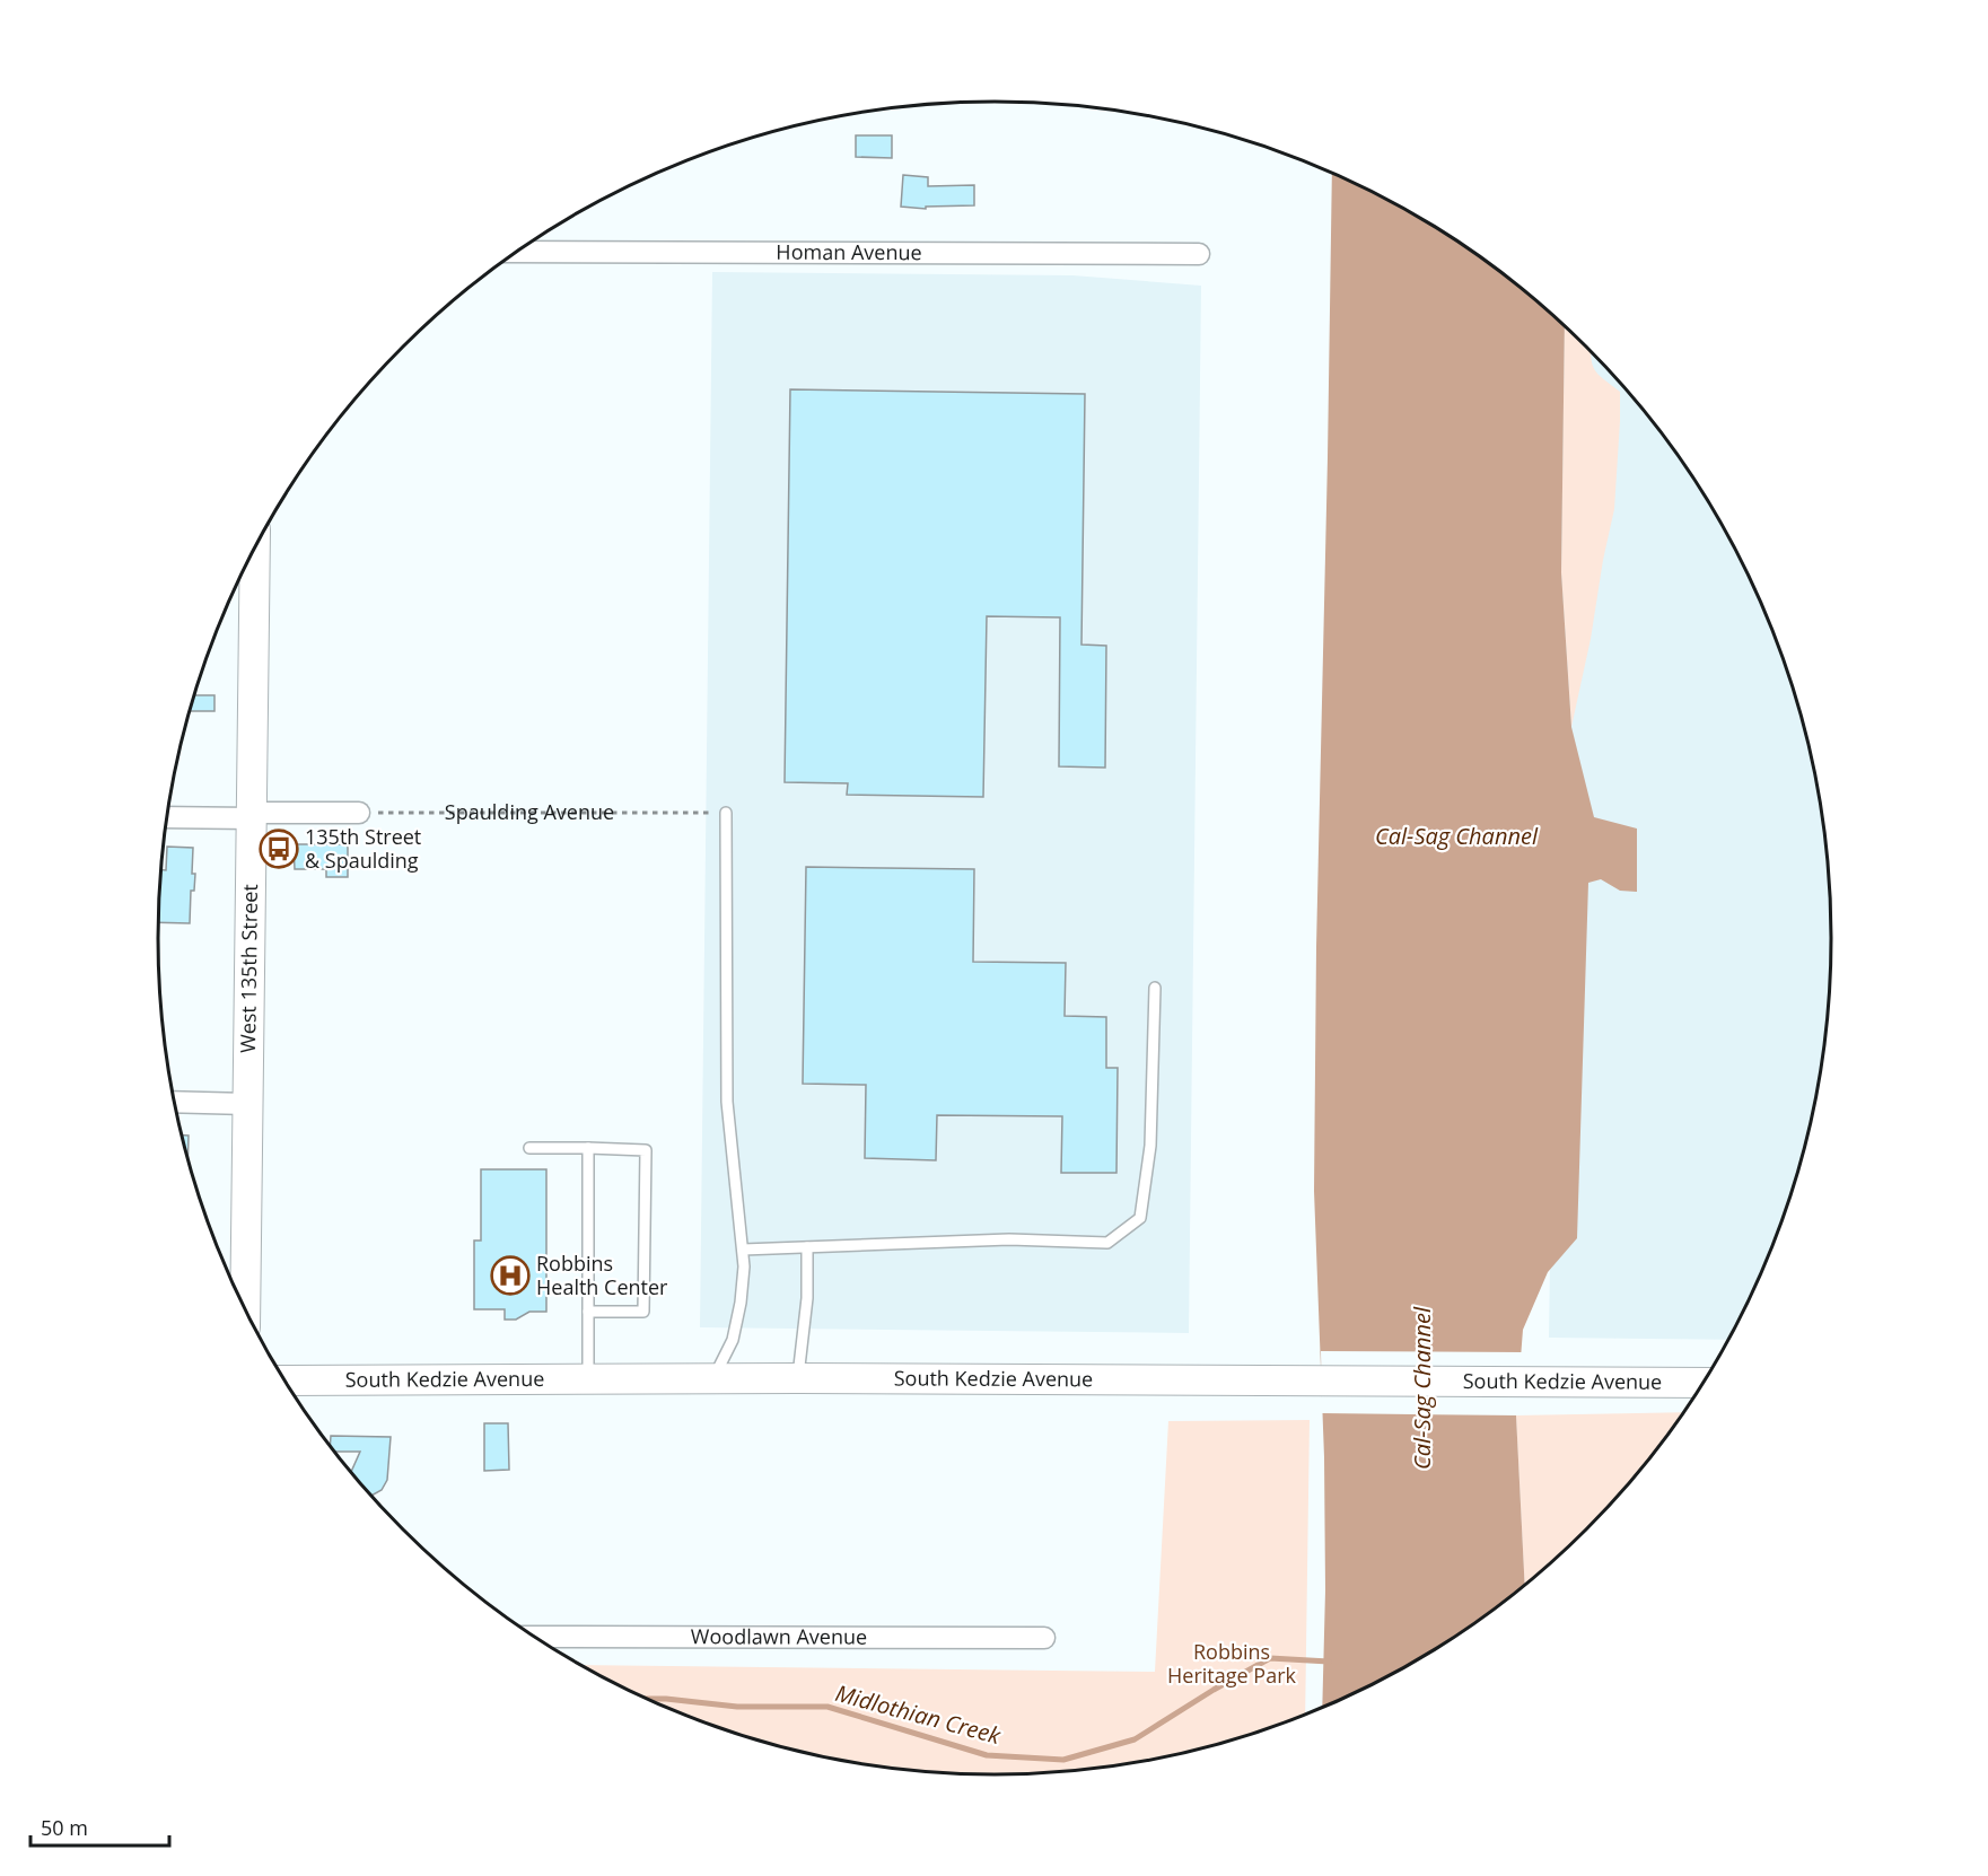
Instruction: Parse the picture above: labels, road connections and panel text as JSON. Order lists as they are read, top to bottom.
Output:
{
  "streets": {
    "main road": ["West 135th Street", "South Kedzie Avenue"],
    "street": ["Homan Avenue", "Woodlawn Avenue"],
    "path": ["Spaulding Avenue"]
  },
  "water": ["Cal-Sag Channel", "Midlothian Creek"],
  "parks": ["Robbins Heritage Park"],
  "places": {
    "bus stop": ["135th Street & Spaulding"],
    "hospital": ["Robbins Health Center"]
  },
  "scale_bar": "50 m"
}
